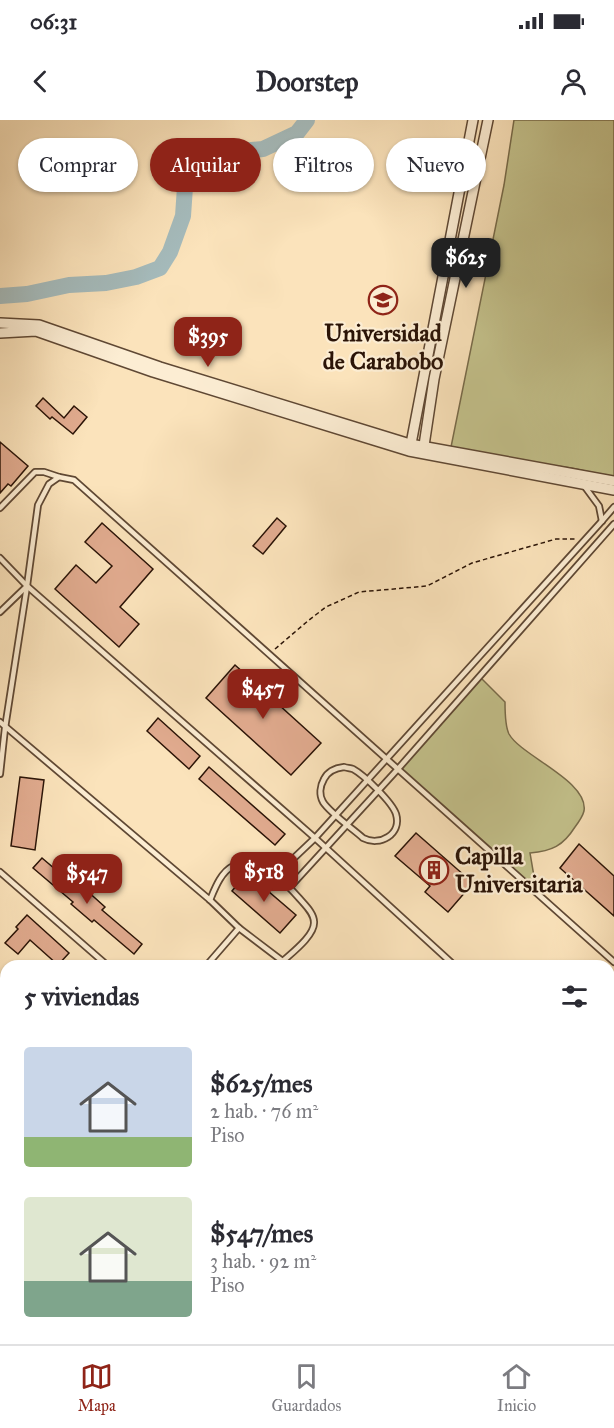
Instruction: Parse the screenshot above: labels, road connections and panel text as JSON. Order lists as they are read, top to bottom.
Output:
{
  "places": {
    "school or university": ["Universidad de Carabobo"],
    "building": ["Capilla Universitaria"]
  },
  "page": {
    "status": "06:31",
    "header": "Doorstep",
    "chip": [
      "Comprar",
      "Alquilar",
      "Filtros",
      "Nuevo"
    ],
    "price": [
      "$625",
      "$395",
      "$457",
      "$518",
      "$547"
    ],
    "heading": "5 viviendas",
    "list": [
      {
        "name": "$625/mes",
        "note": "2 hab. · 76 m² · Piso"
      },
      {
        "name": "$547/mes",
        "note": "3 hab. · 92 m² · Piso"
      }
    ],
    "tabs": ["Mapa", "Guardados", "Inicio"]
  }
}
